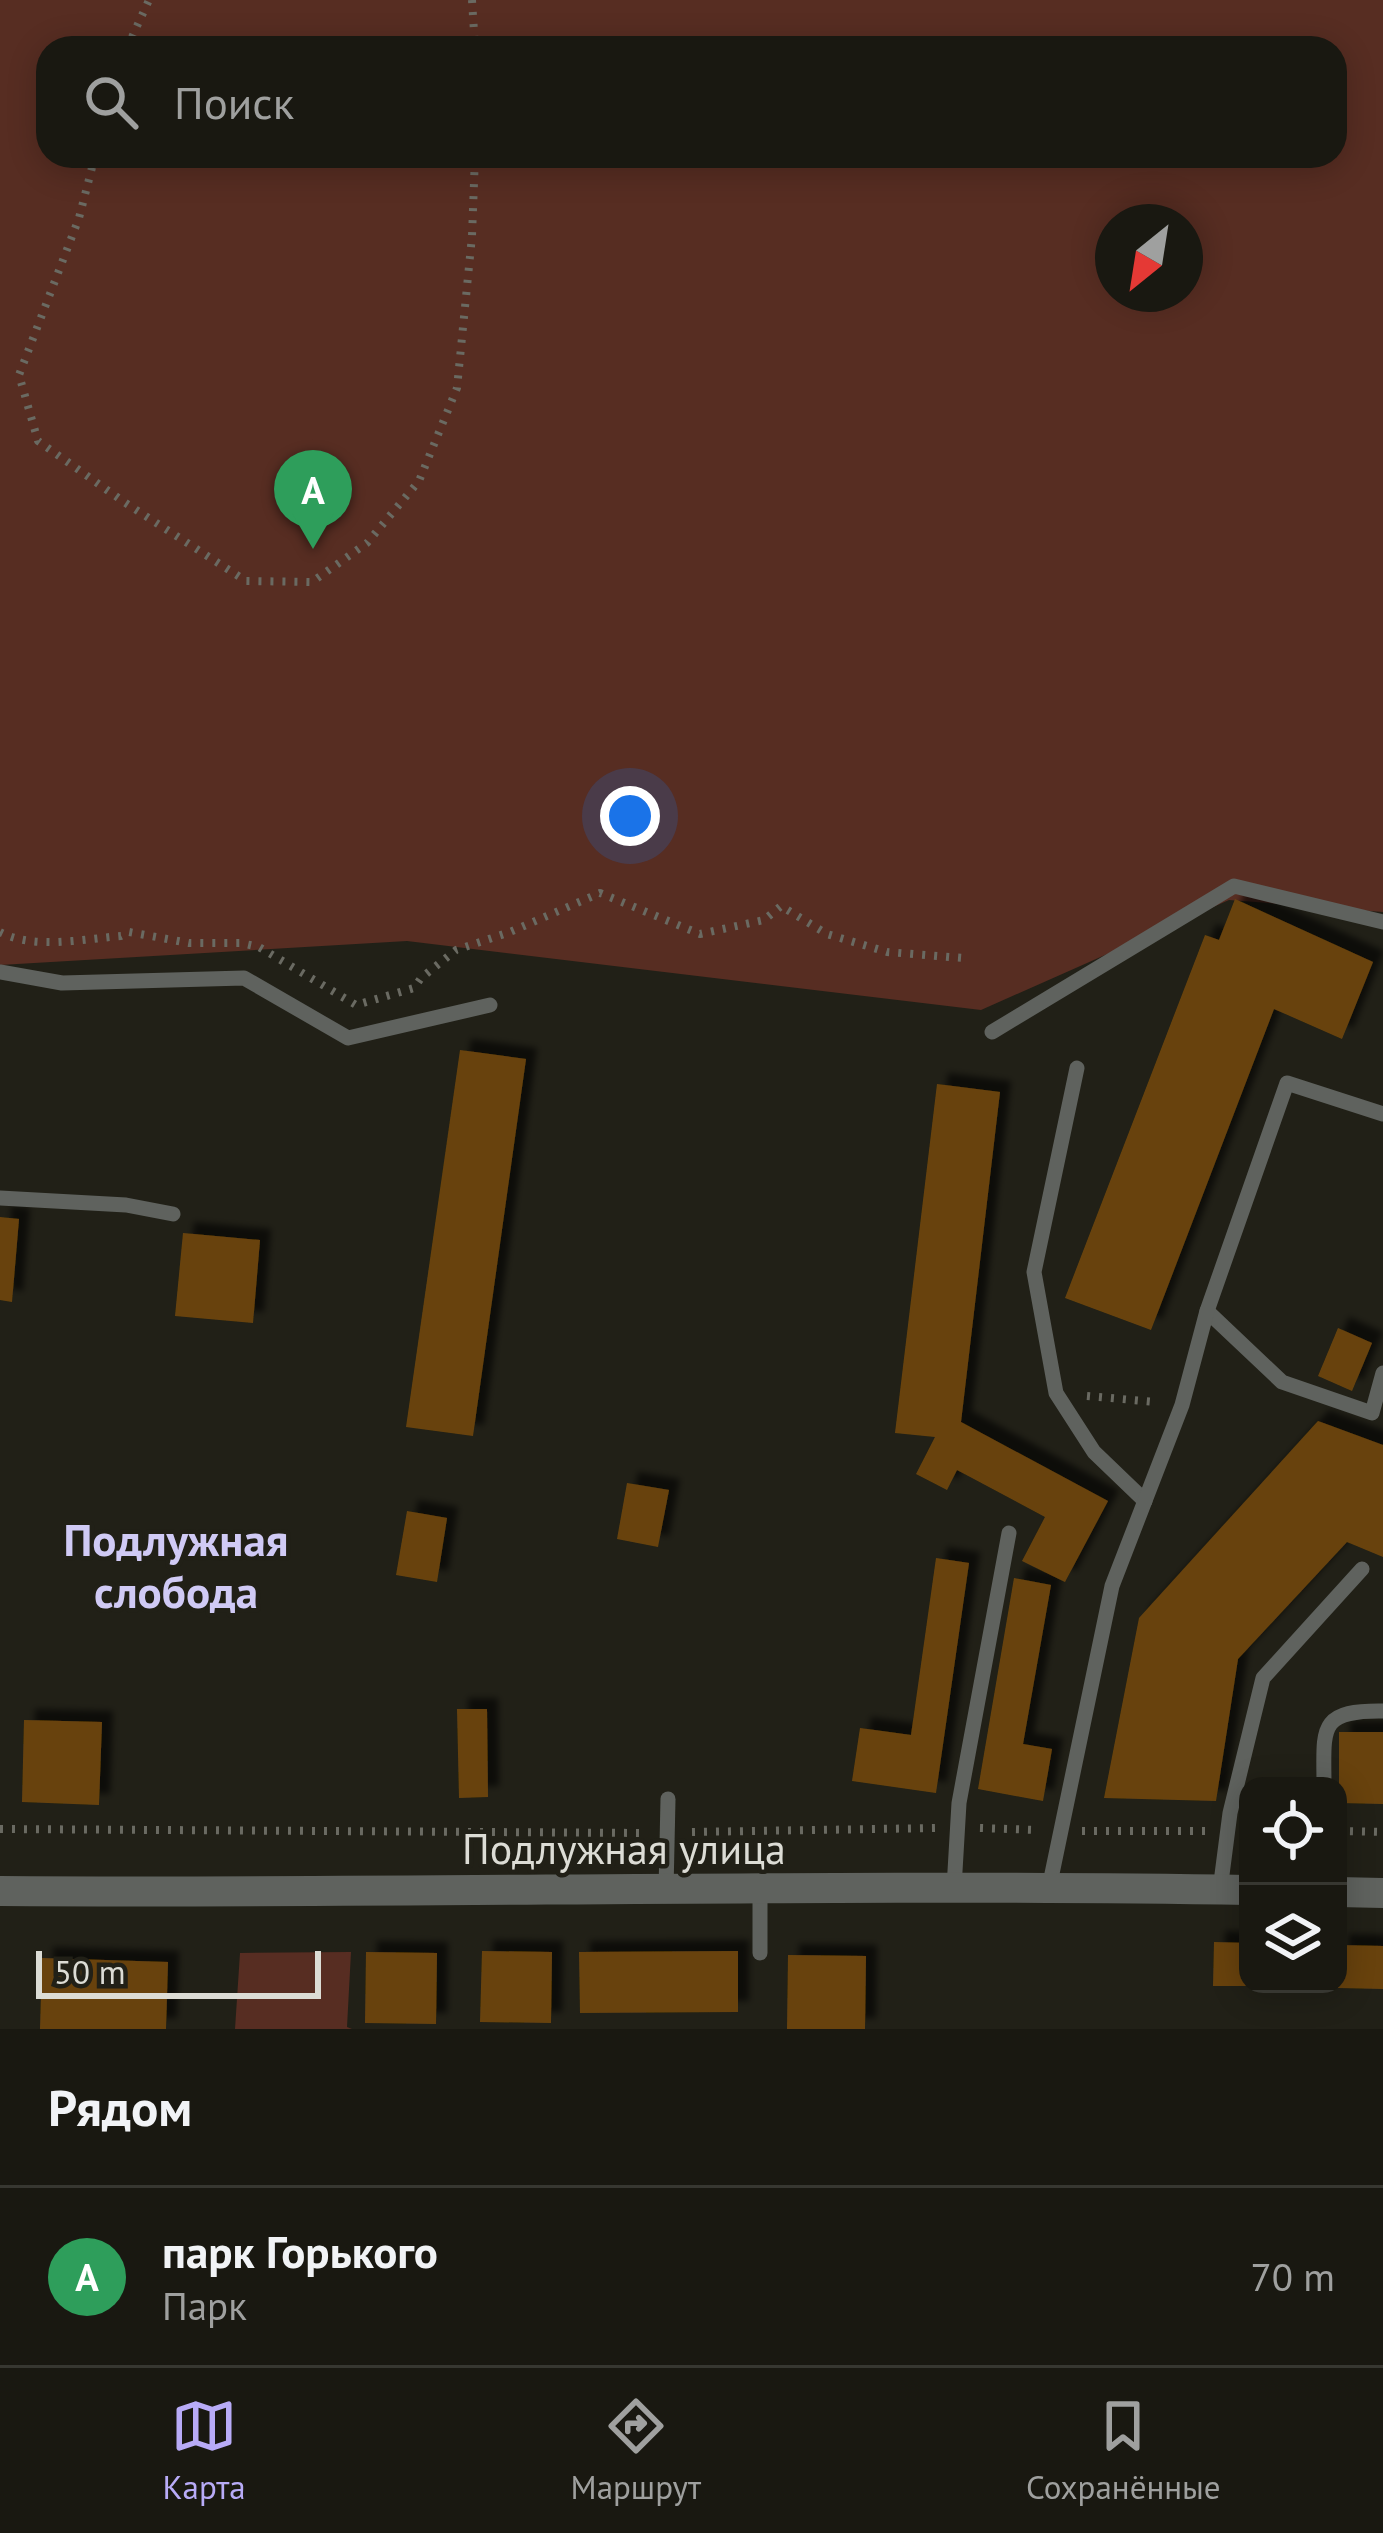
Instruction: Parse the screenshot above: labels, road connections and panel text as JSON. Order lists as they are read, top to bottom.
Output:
{
  "streets": {
    "street": ["Подлужная улица"]
  },
  "districts": ["Подлужная слобода"],
  "scale_bar": "50 m",
  "north": "bottom left",
  "page": {
    "search": "Поиск",
    "pins": "A",
    "scale": "50 m",
    "heading": "Рядом",
    "list": [
      {
        "mark": "A",
        "name": "парк Горького",
        "note": "Парк",
        "value": "70 m"
      }
    ],
    "nav": ["Карта", "Маршрут", "Сохранённые"]
  }
}
